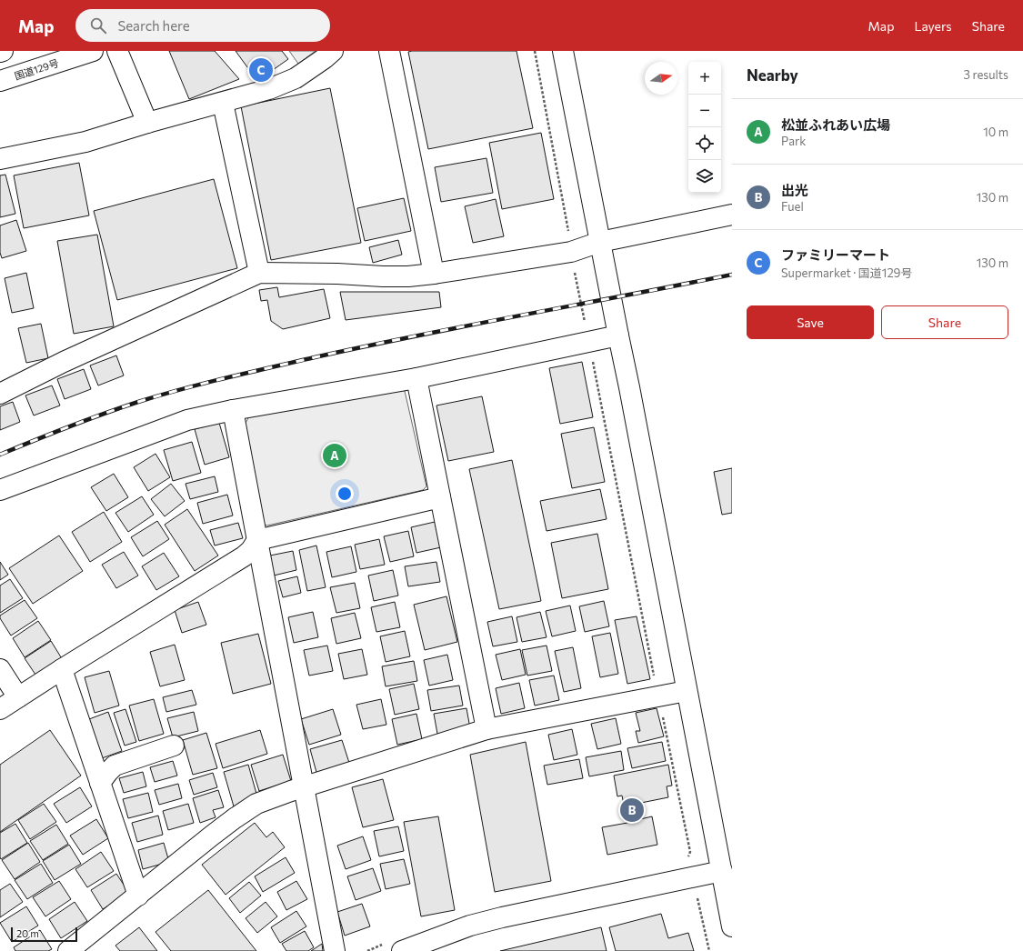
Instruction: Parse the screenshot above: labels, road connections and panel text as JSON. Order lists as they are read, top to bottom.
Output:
{
  "streets": {
    "main road": ["国道129号"]
  },
  "scale_bar": "20 m",
  "north": "right",
  "page": {
    "header": "Map",
    "search": "Search here",
    "nav": ["Map", "Layers", "Share"],
    "heading": ["Nearby", "3 results"],
    "pins": ["C", "A", "B"],
    "map_buttons": ["+", "−"],
    "list": [
      {
        "mark": "A",
        "name": "松並ふれあい広場",
        "note": "Park",
        "value": "10 m"
      },
      {
        "mark": "B",
        "name": "出光",
        "note": "Fuel",
        "value": "130 m"
      },
      {
        "mark": "C",
        "name": "ファミリーマート",
        "note": "Supermarket · 国道129号",
        "value": "130 m"
      }
    ],
    "buttons": ["Save", "Share"],
    "scale": "20 m"
  }
}
